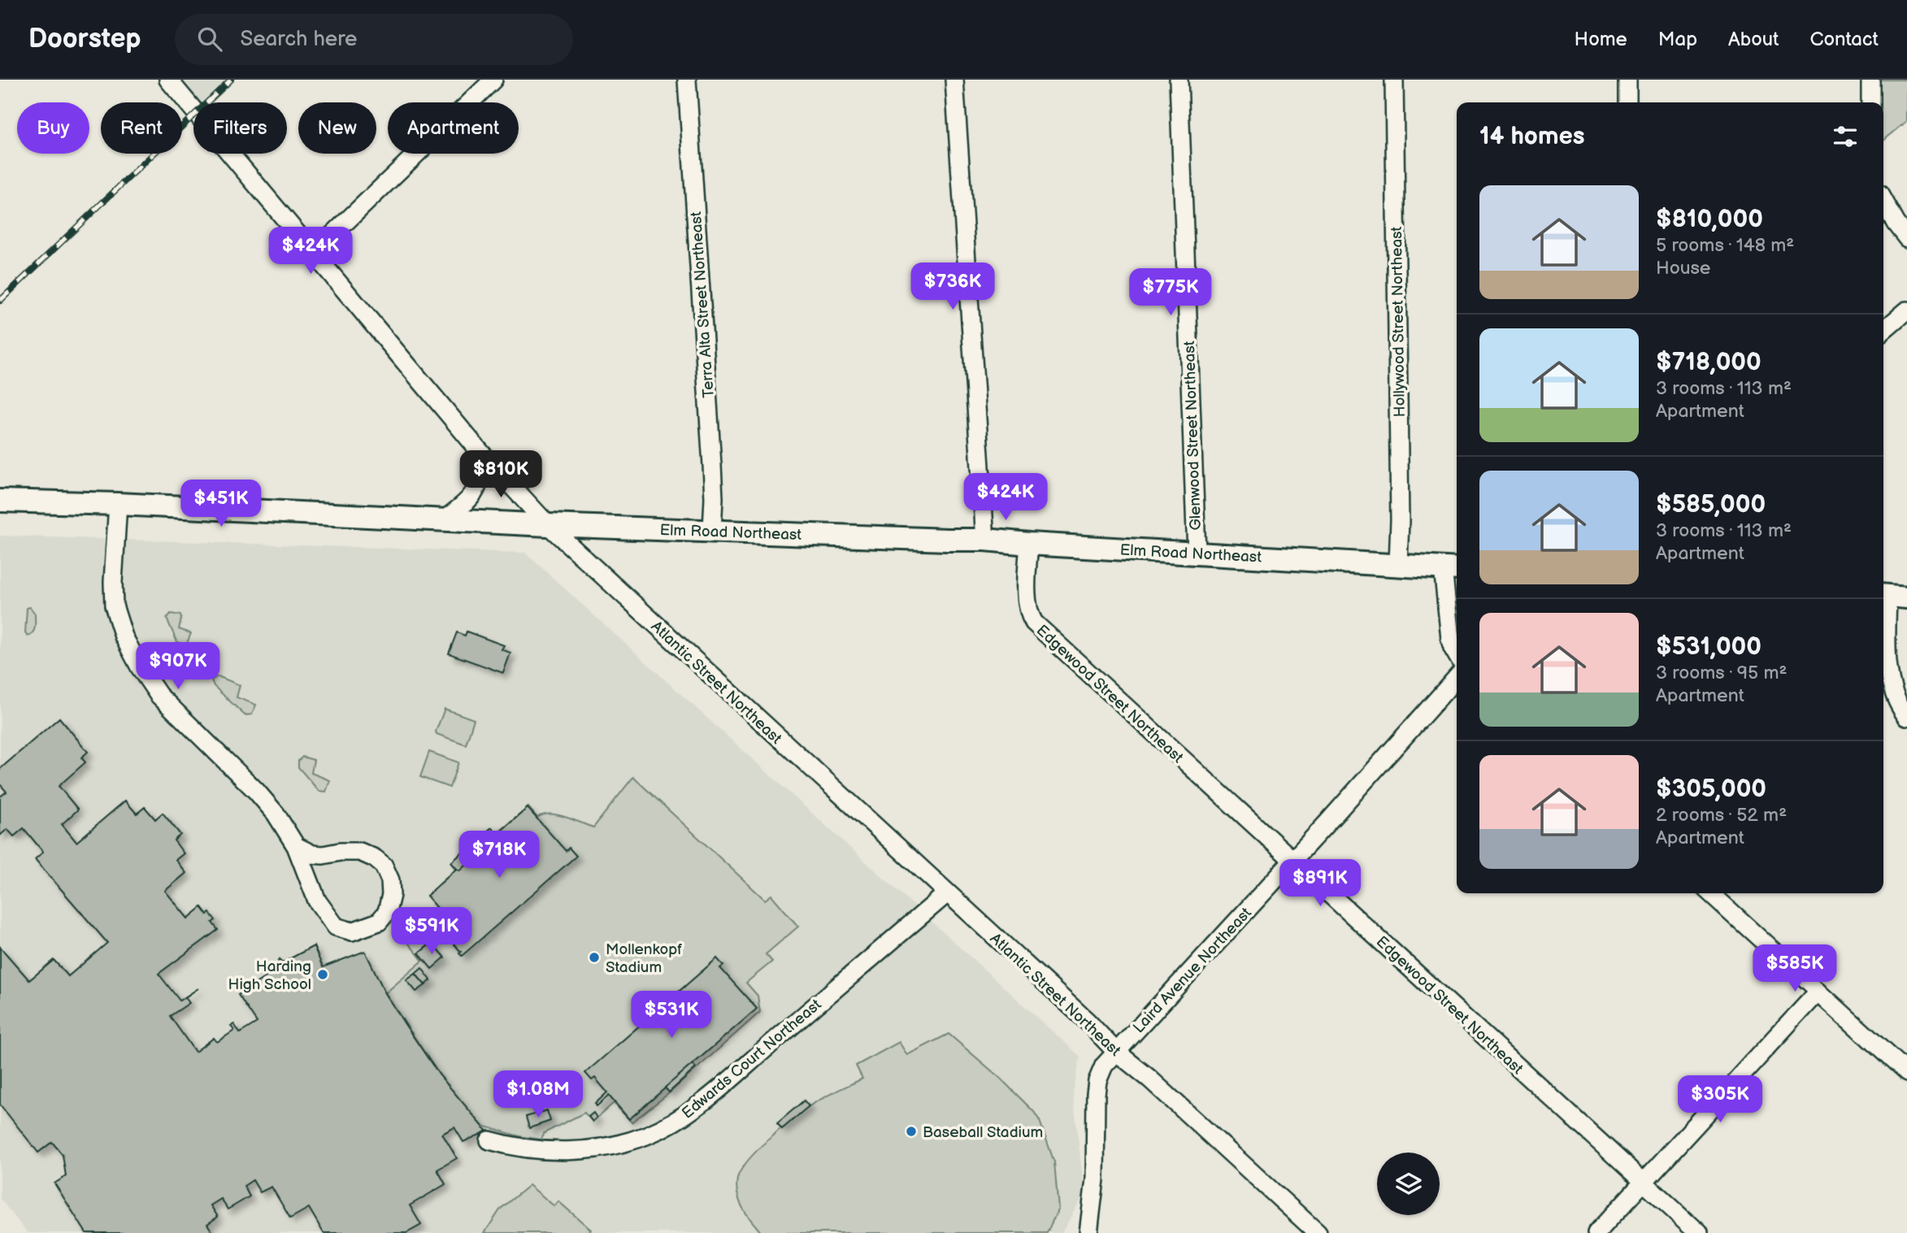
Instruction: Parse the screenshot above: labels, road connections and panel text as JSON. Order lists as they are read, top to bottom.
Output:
{
  "streets": {
    "main road": ["Elm Road Northeast"],
    "street": [
      "Terra Alta Street Northeast",
      "Hollywood Street Northeast",
      "Glenwood Street Northeast",
      "Atlantic Street Northeast",
      "Edgewood Street Northeast",
      "Laird Avenue Northeast",
      "Edwards Court Northeast"
    ]
  },
  "crossings": [
    ["Terra Alta Street Northeast", "Elm Road Northeast"],
    ["Hollywood Street Northeast", "Elm Road Northeast"],
    ["Glenwood Street Northeast", "Elm Road Northeast"],
    ["Elm Road Northeast", "Atlantic Street Northeast"],
    ["Elm Road Northeast", "Edgewood Street Northeast"],
    ["Atlantic Street Northeast", "Laird Avenue Northeast"],
    ["Atlantic Street Northeast", "Edwards Court Northeast"],
    ["Edgewood Street Northeast", "Laird Avenue Northeast"]
  ],
  "places": ["Mollenkopf Stadium", "Harding High School", "Baseball Stadium"],
  "page": {
    "header": "Doorstep",
    "search": "Search here",
    "nav": [
      "Home",
      "Map",
      "About",
      "Contact"
    ],
    "chip": [
      "Buy",
      "Rent",
      "Filters",
      "New",
      "Apartment"
    ],
    "heading": "14 homes",
    "list": [
      {
        "name": "$810,000",
        "note": "5 rooms · 148 m² · House"
      },
      {
        "name": "$718,000",
        "note": "3 rooms · 113 m² · Apartment"
      },
      {
        "name": "$585,000",
        "note": "3 rooms · 113 m² · Apartment"
      },
      {
        "name": "$531,000",
        "note": "3 rooms · 95 m² · Apartment"
      },
      {
        "name": "$305,000",
        "note": "2 rooms · 52 m² · Apartment"
      }
    ],
    "price": [
      "$424K",
      "$736K",
      "$775K",
      "$810K",
      "$424K",
      "$451K",
      "$907K",
      "$718K",
      "$891K",
      "$591K",
      "$585K",
      "$531K",
      "$1.08M",
      "$305K"
    ]
  }
}
